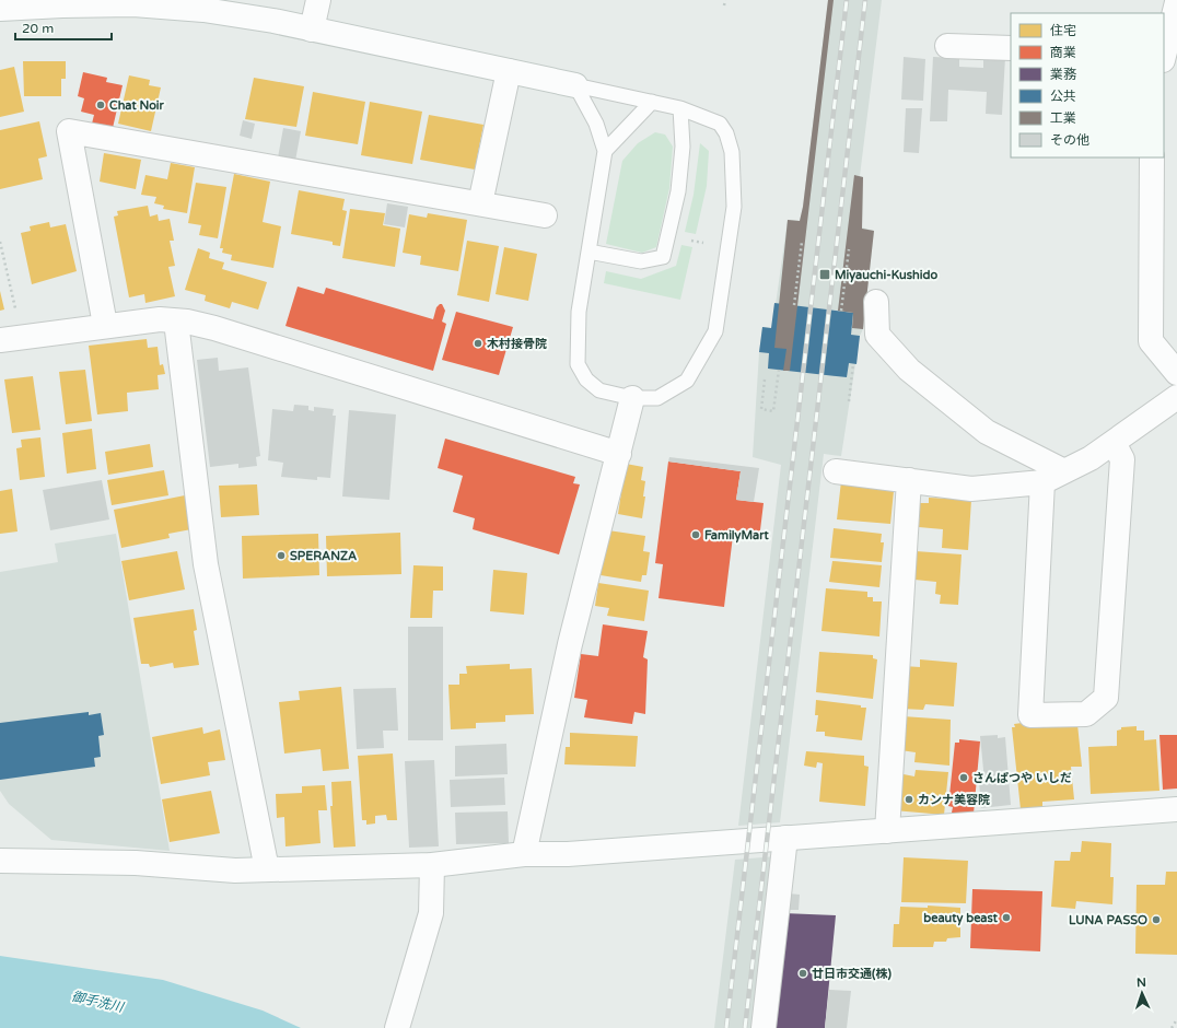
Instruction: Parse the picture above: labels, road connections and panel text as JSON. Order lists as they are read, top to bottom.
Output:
{
  "water": ["御手洗川"],
  "places": {
    "other": [
      "Chat Noir",
      "木村接骨院",
      "FamilyMart",
      "SPERANZA",
      "さんぱつや いしだ",
      "カンナ美容院",
      "beauty beast",
      "LUNA PASSO",
      "廿日市交通(株)"
    ],
    "transit": ["Miyauchi-Kushido"]
  },
  "legend": [
    "住宅",
    "商業",
    "業務",
    "公共",
    "工業",
    "その他"
  ],
  "scale_bar": "20 m",
  "north": "top"
}
